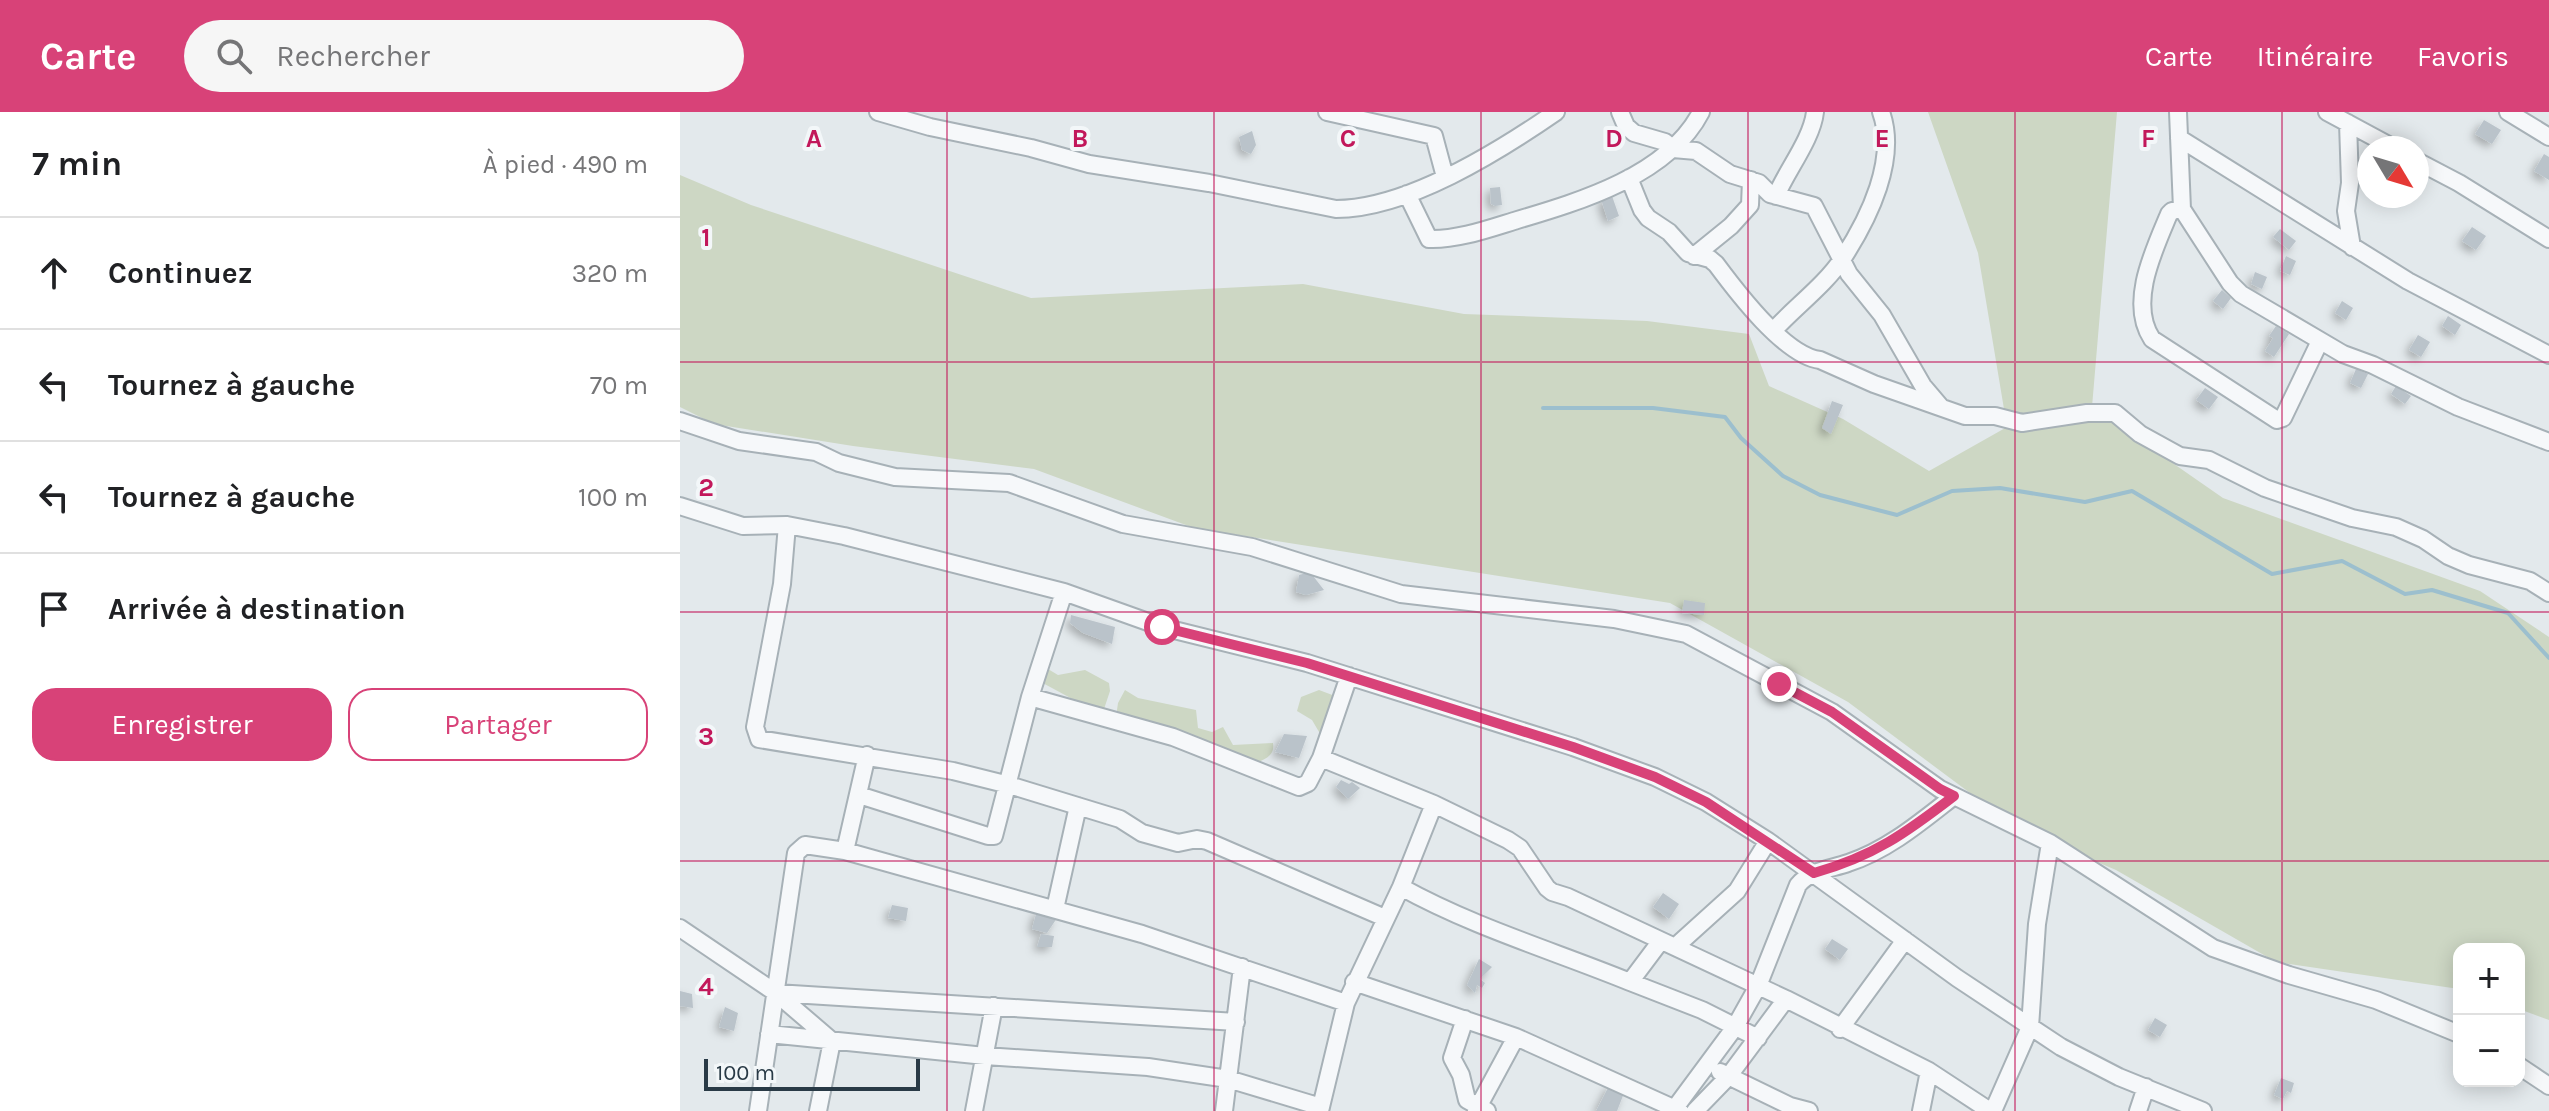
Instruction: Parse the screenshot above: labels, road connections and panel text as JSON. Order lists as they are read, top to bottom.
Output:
{
  "scale_bar": "100 m",
  "north": "bottom right",
  "page": {
    "header": "Carte",
    "search": "Rechercher",
    "nav": ["Carte", "Itinéraire", "Favoris"],
    "heading": ["7 min", "À pied · 490 m"],
    "list": [
      ["Continuez", "320 m"],
      ["Tournez à gauche", "70 m"],
      ["Tournez à gauche", "100 m"],
      "Arrivée à destination"
    ],
    "buttons": ["Enregistrer", "Partager"],
    "map_buttons": ["+", "−"],
    "scale": "100 m"
  },
  "grid": {
    "columns": [
      "A",
      "B",
      "C",
      "D",
      "E",
      "F"
    ],
    "rows": [
      "1",
      "2",
      "3",
      "4"
    ]
  }
}
